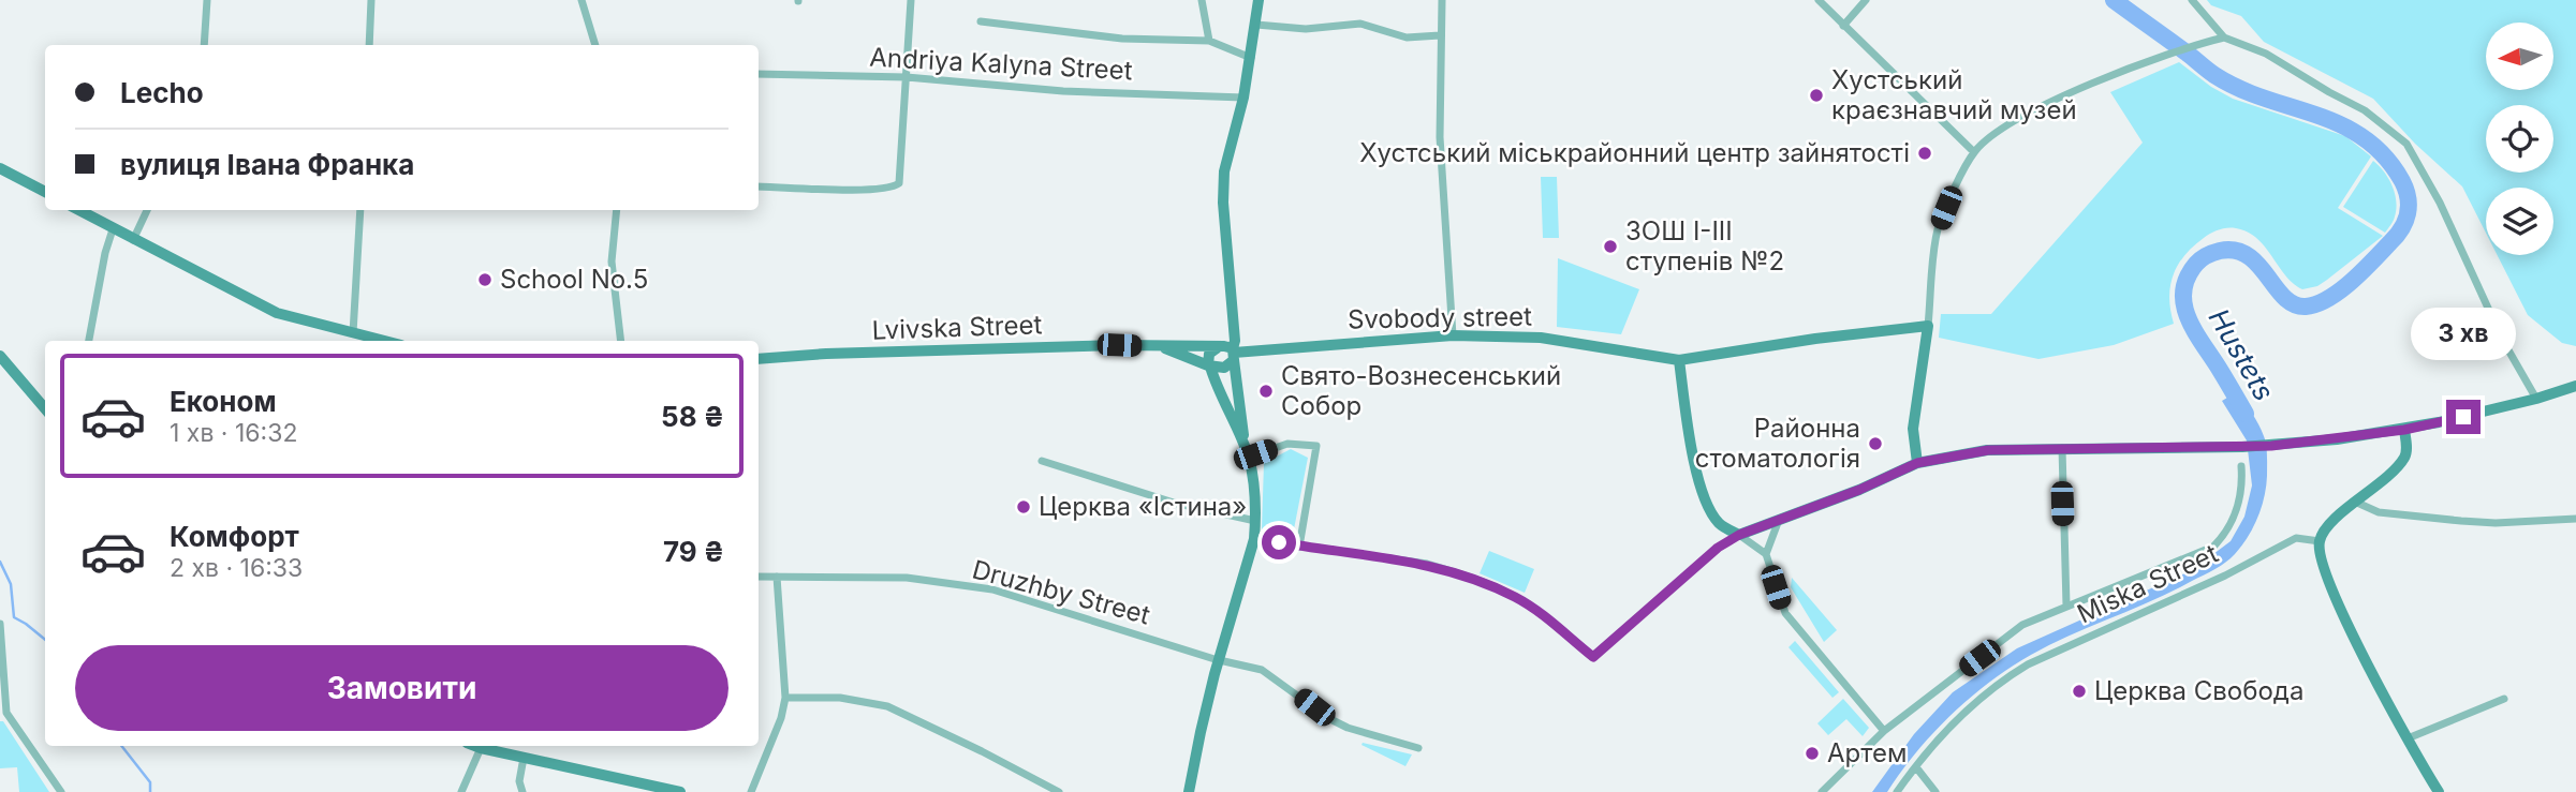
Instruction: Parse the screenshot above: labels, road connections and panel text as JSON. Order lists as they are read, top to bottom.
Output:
{
  "streets": {
    "main road": ["Svobody street", "Lvivska Street"],
    "street": ["Andriya Kalyna Street", "Miska Street", "Druzhby Street"]
  },
  "crossings": [
    ["Svobody street", "Lvivska Street"]
  ],
  "water": ["Hustets"],
  "places": [
    "Хустський краєзнавчий музей",
    "Хустський міськрайонний центр зайнятості",
    "ЗОШ І-ІІІ ступенів №2",
    "School No.5",
    "Свято-Вознесенський Собор",
    "Районна стоматологія",
    "Церква «Істина»",
    "Церква Свобода",
    "Артем"
  ],
  "north": "left",
  "page": {
    "banner": ["Lecho", "вулиця Івана Франка"],
    "bubble": "3 хв",
    "list": [
      {
        "name": "Економ",
        "note": "1 хв · 16:32",
        "value": "58 ₴"
      },
      {
        "name": "Комфорт",
        "note": "2 хв · 16:33",
        "value": "79 ₴"
      }
    ],
    "buttons": "Замовити"
  }
}
